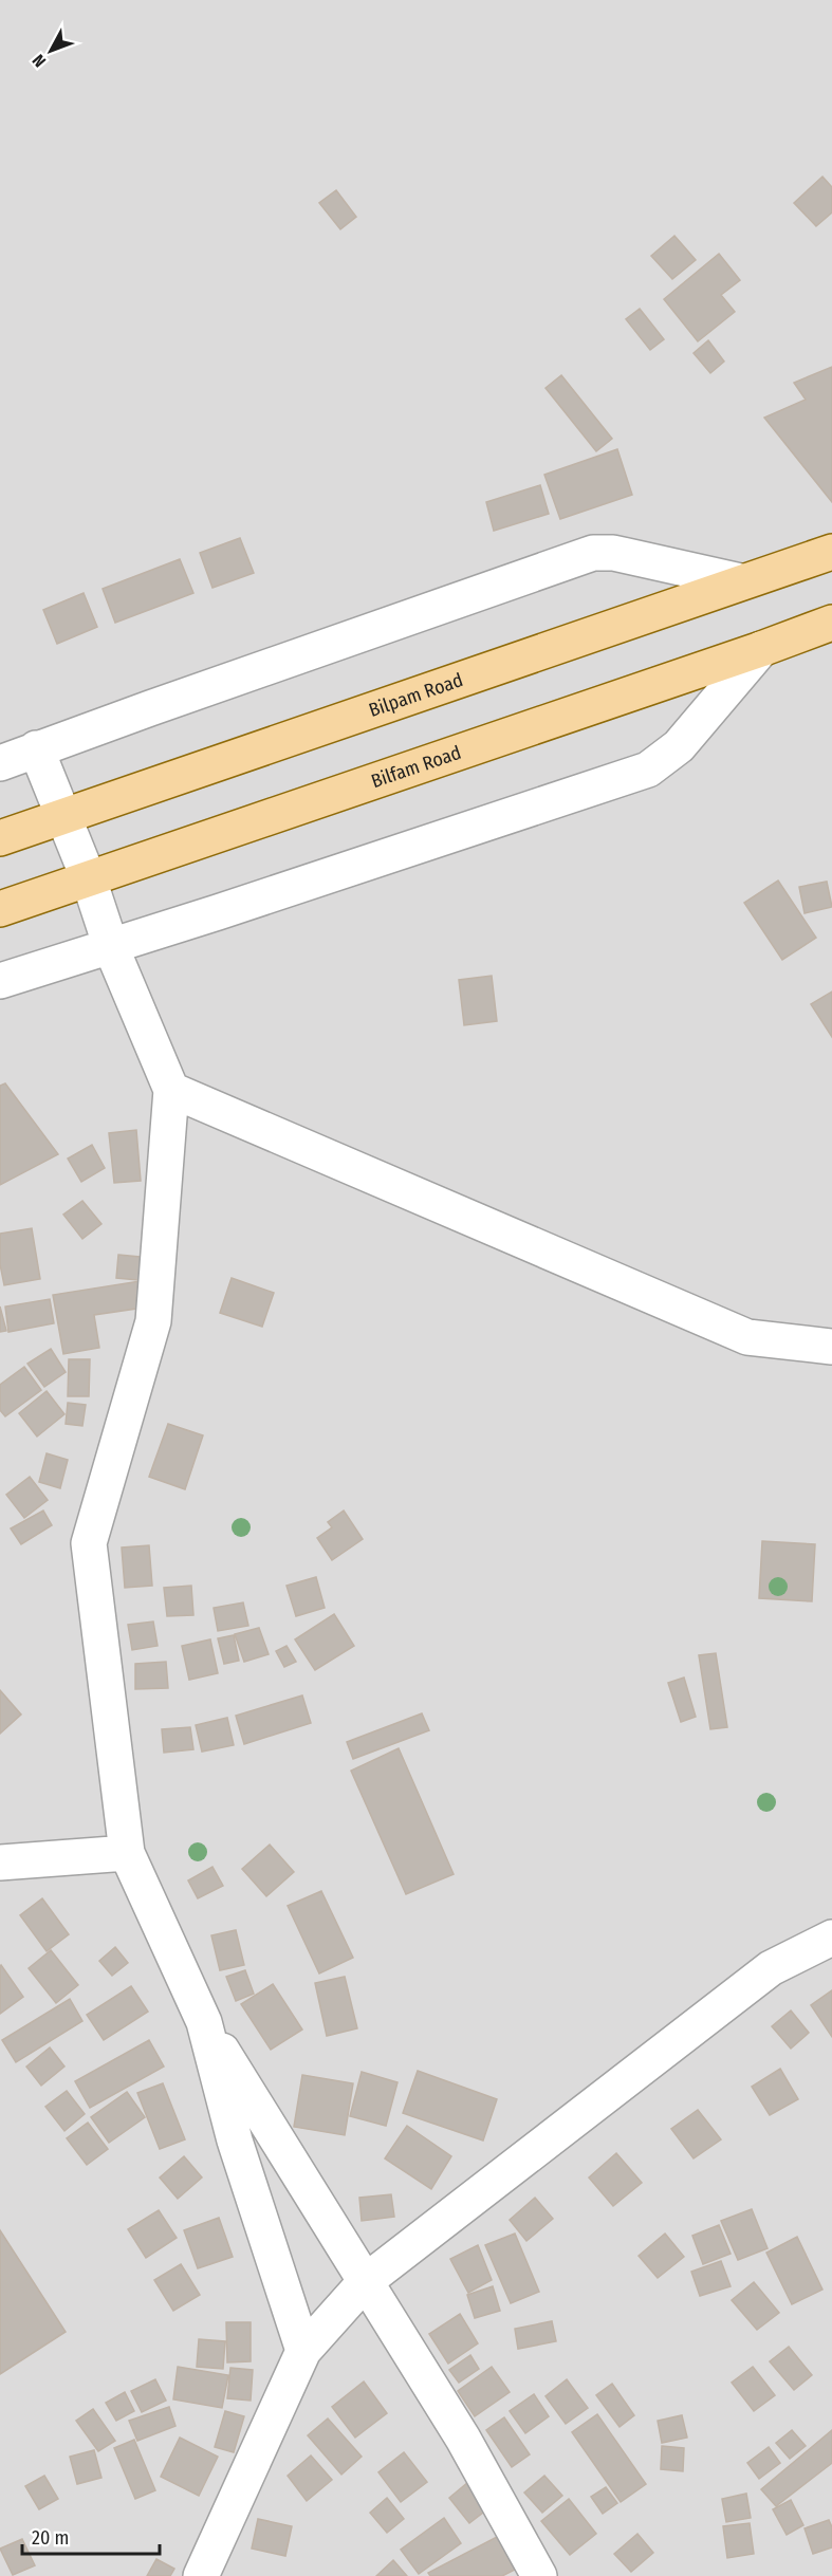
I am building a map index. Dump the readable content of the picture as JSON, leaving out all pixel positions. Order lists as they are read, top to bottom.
{
  "streets": {
    "main road": ["Bilpam Road", "Bilfam Road"]
  },
  "scale_bar": "20 m",
  "north": "bottom left"
}
